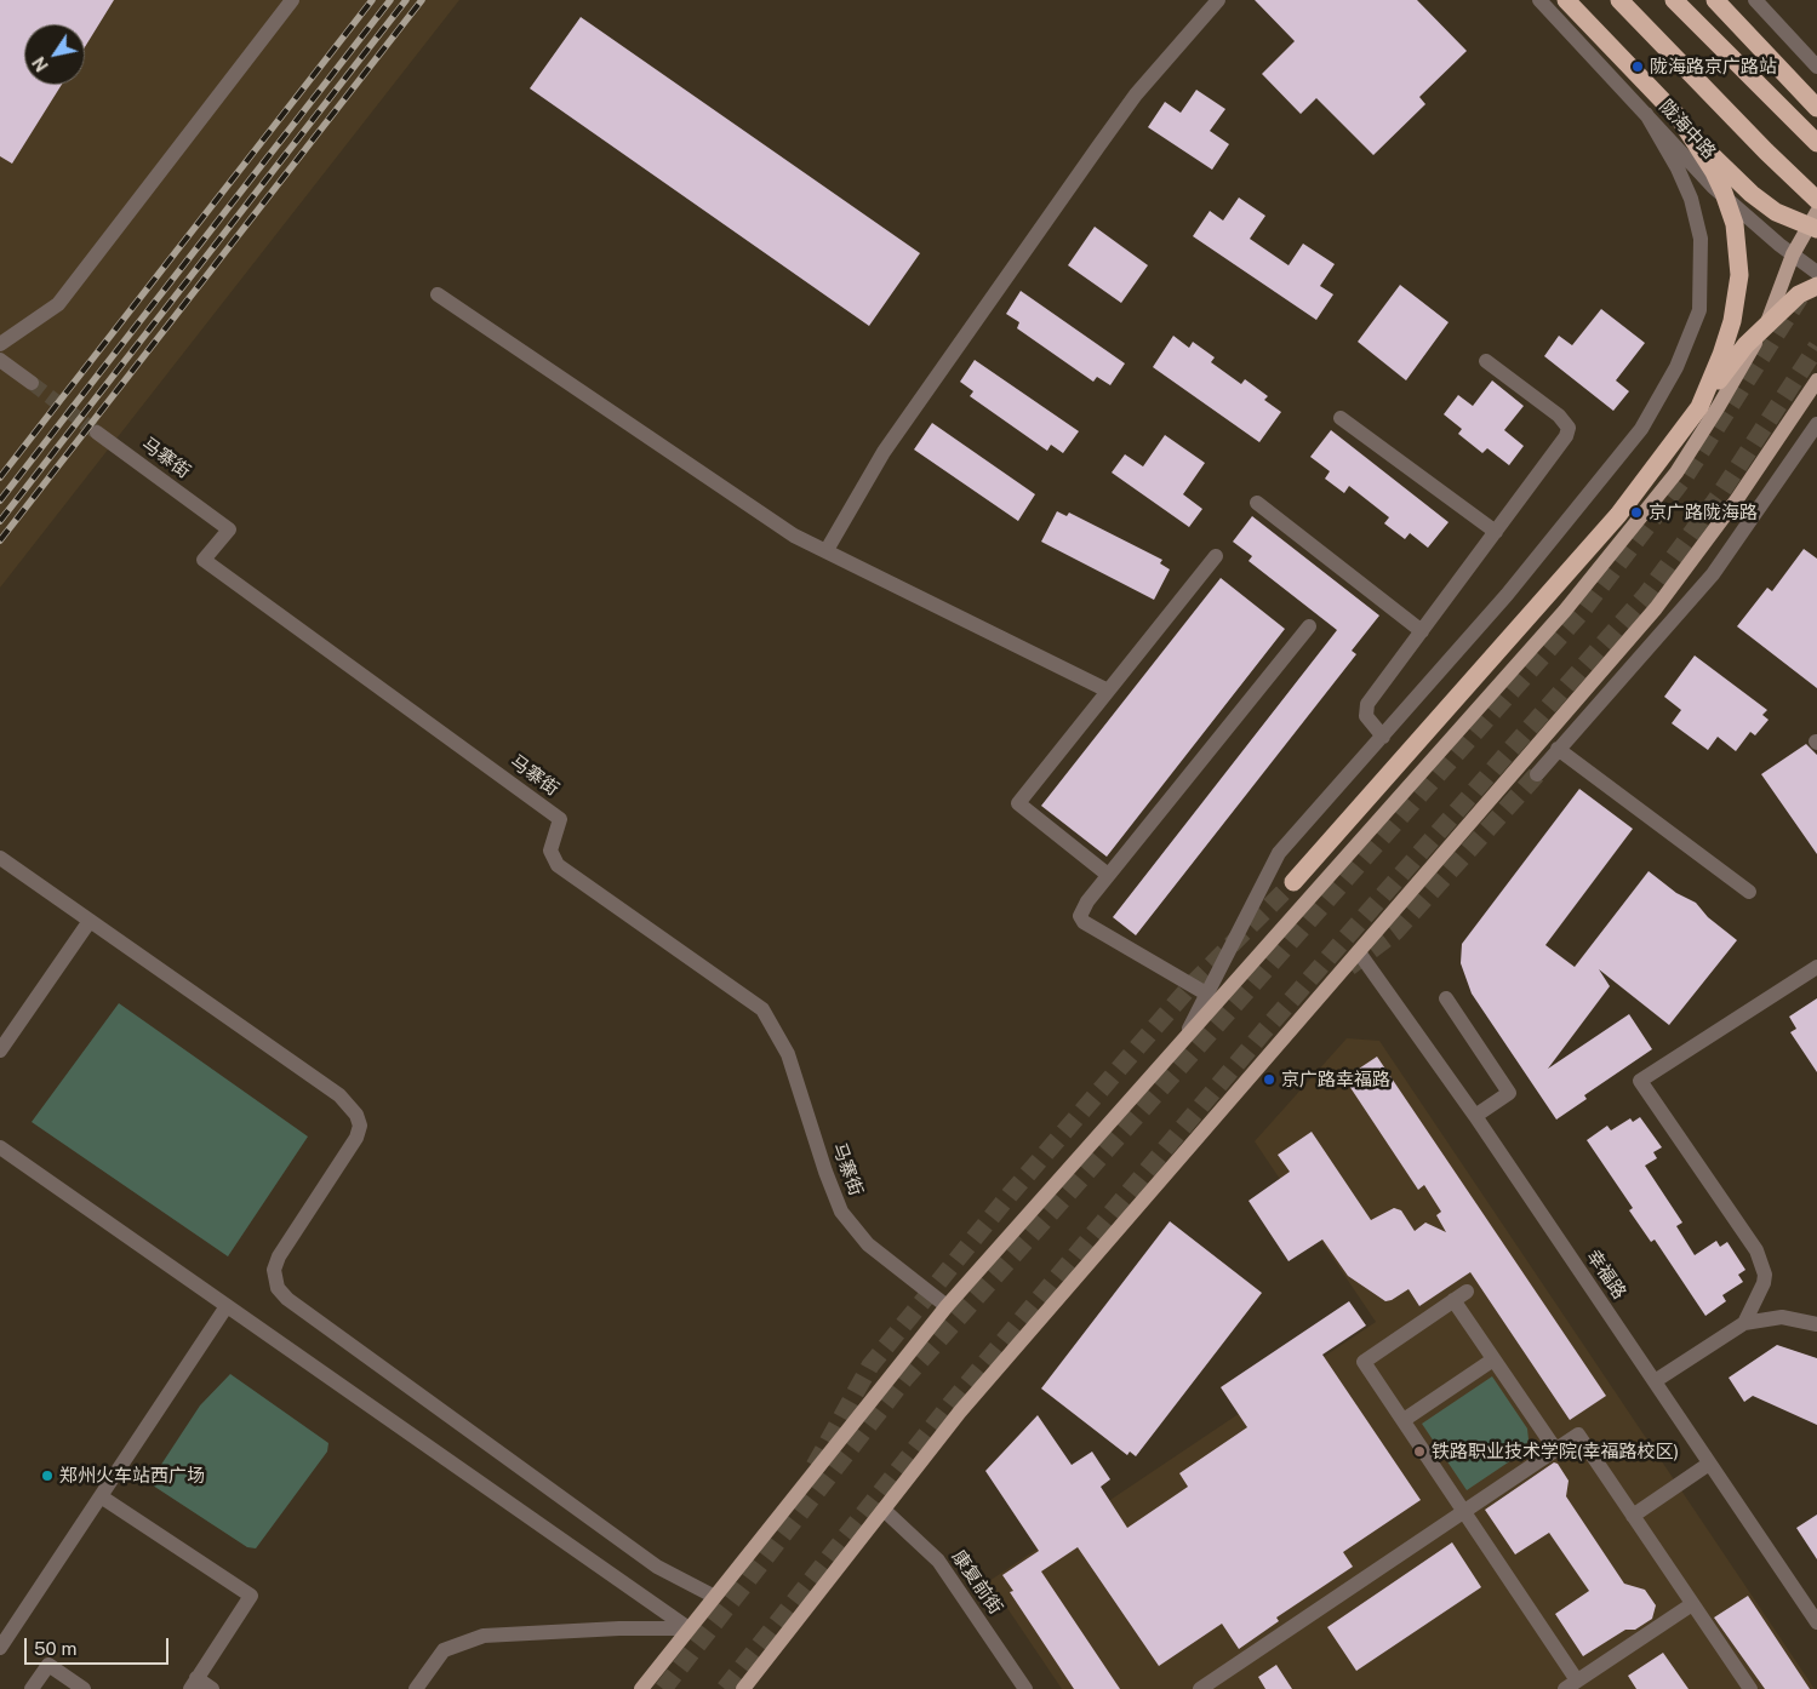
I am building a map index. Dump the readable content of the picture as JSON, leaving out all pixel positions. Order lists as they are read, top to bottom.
{
  "streets": {
    "street": [
      "陇海中路",
      "马寨街",
      "幸福路",
      "康复前街"
    ]
  },
  "places": [
    "陇海路京广路站",
    "京广路陇海路",
    "京广路幸福路",
    "铁路职业技术学院(幸福路校区)",
    "郑州火车站西广场"
  ],
  "scale_bar": "50 m",
  "north": "bottom left"
}
